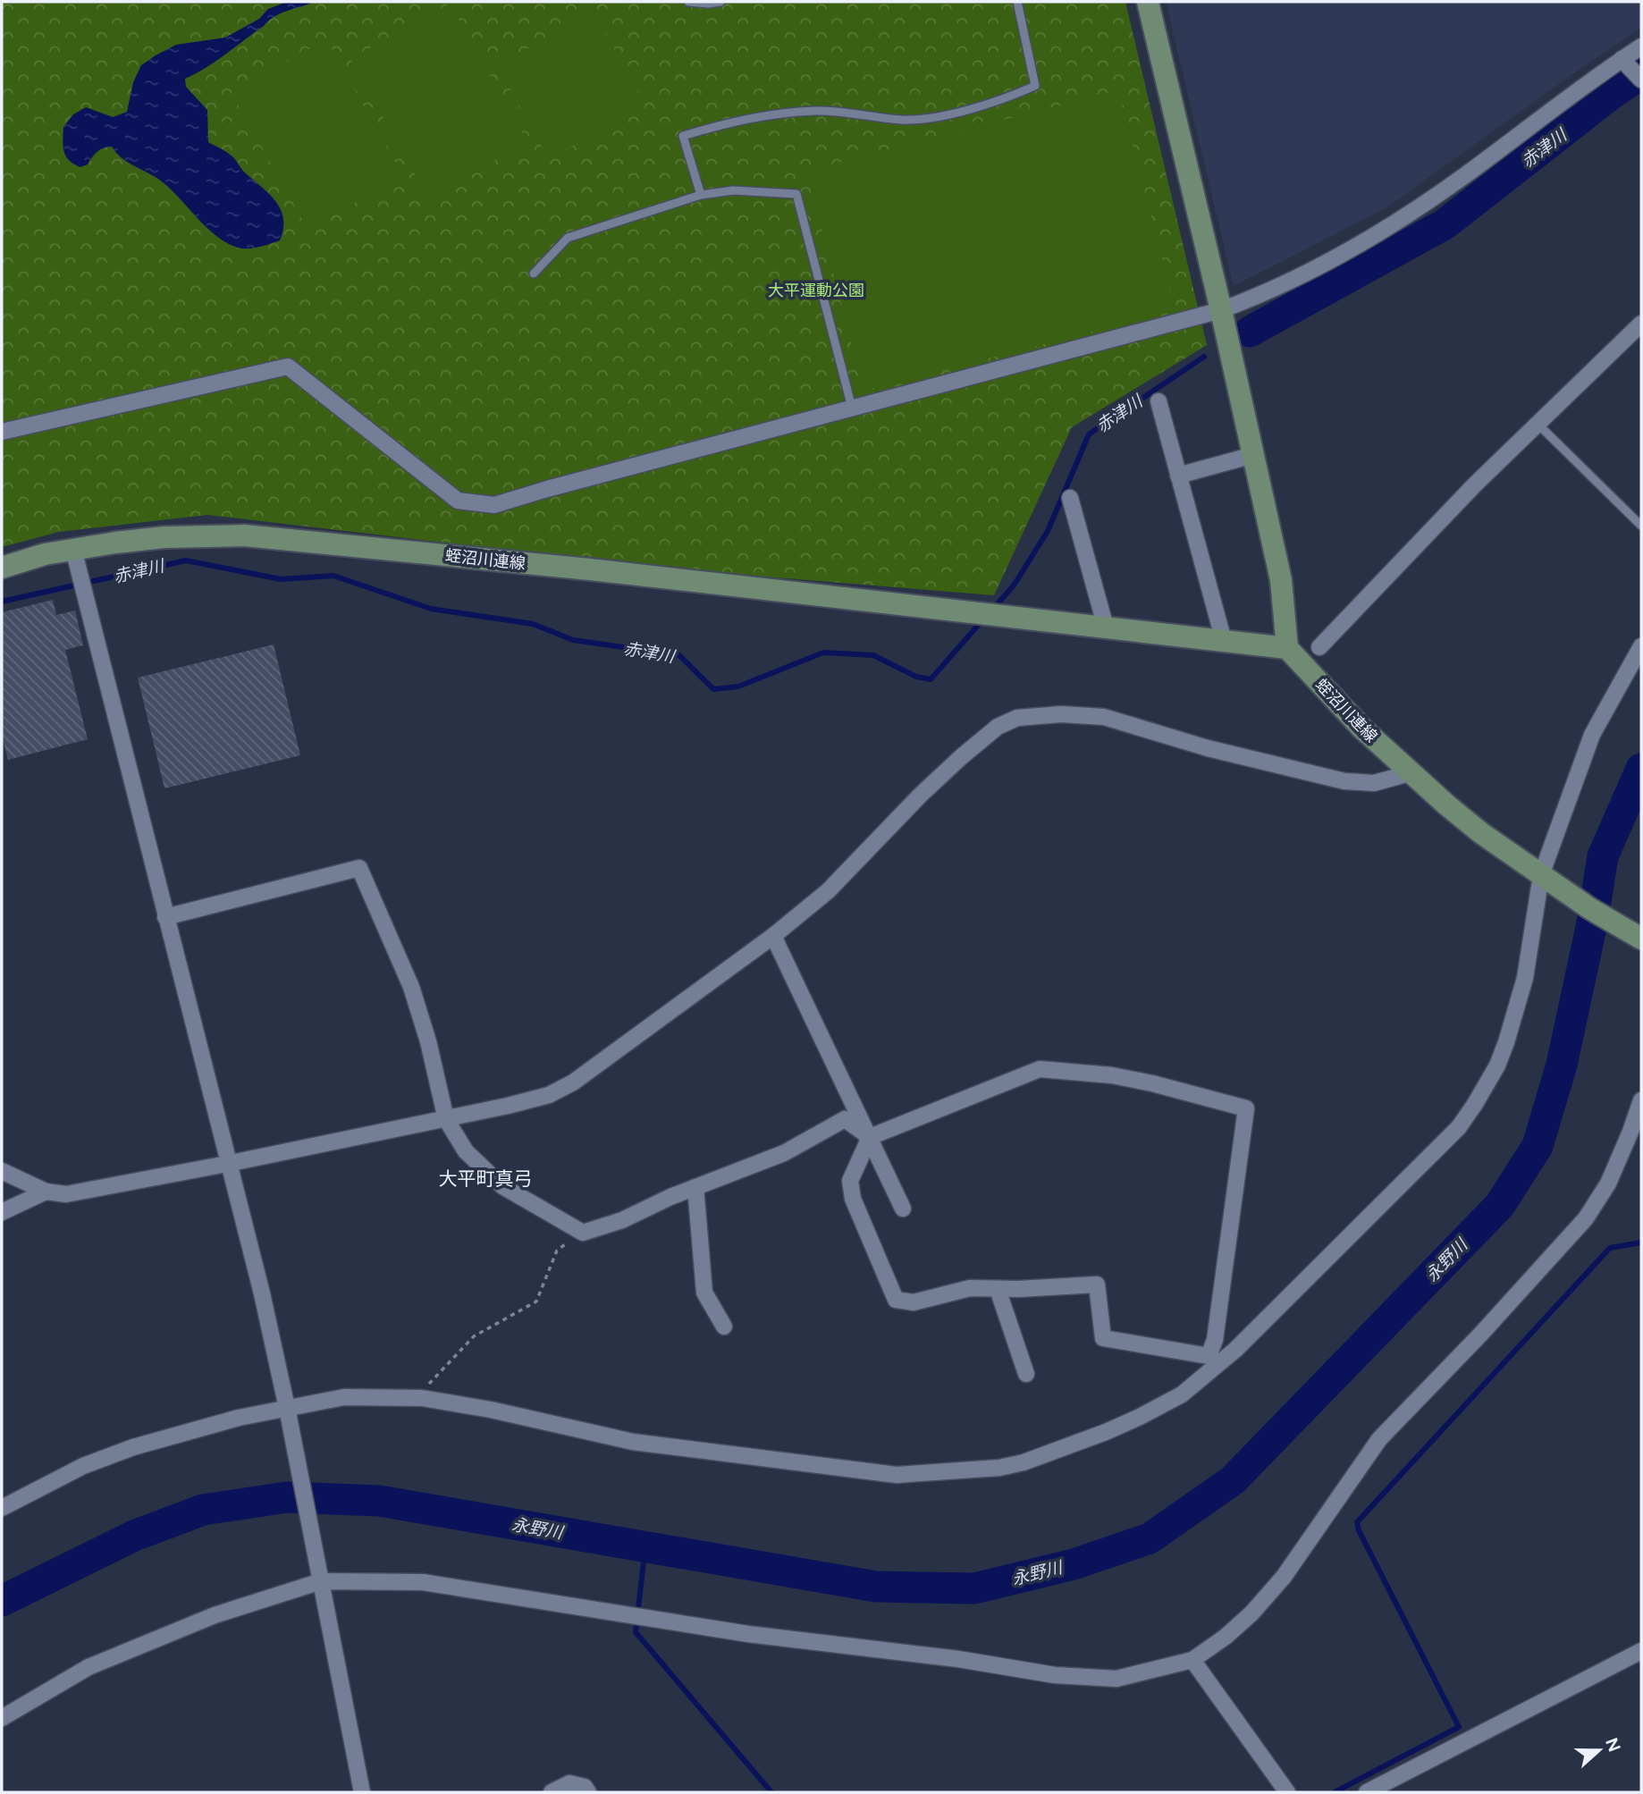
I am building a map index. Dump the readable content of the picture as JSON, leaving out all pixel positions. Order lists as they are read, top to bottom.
{
  "streets": {
    "main road": ["蛭沼川連線"]
  },
  "districts": ["大平町真弓"],
  "water": ["赤津川", "永野川"],
  "parks": ["大平運動公園"],
  "north": "right"
}
